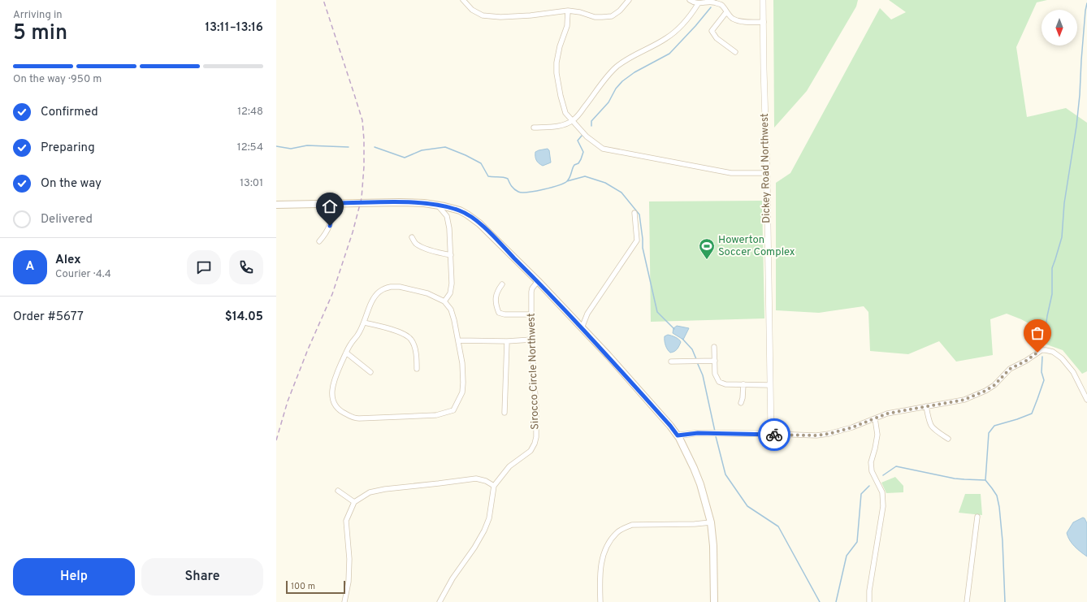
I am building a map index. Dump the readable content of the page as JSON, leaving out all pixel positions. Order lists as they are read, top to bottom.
{
  "streets": {
    "street": ["Dickey Road Northwest", "Sirocco Circle Northwest"]
  },
  "places": {
    "sports": ["Howerton Soccer Complex"]
  },
  "scale_bar": "100 m",
  "north": "bottom",
  "page": {
    "heading": ["5 min", "Arriving in", "13:11–13:16"],
    "panel": [
      "Alex",
      "Courier · 4.4",
      "Order #5677",
      "$14.05"
    ],
    "bar": "On the way · 950 m",
    "list": [
      ["Confirmed", "12:48"],
      ["Preparing", "12:54"],
      ["On the way", "13:01"],
      "Delivered"
    ],
    "round": "A",
    "buttons": ["Help", "Share"],
    "scale": "100 m"
  }
}
